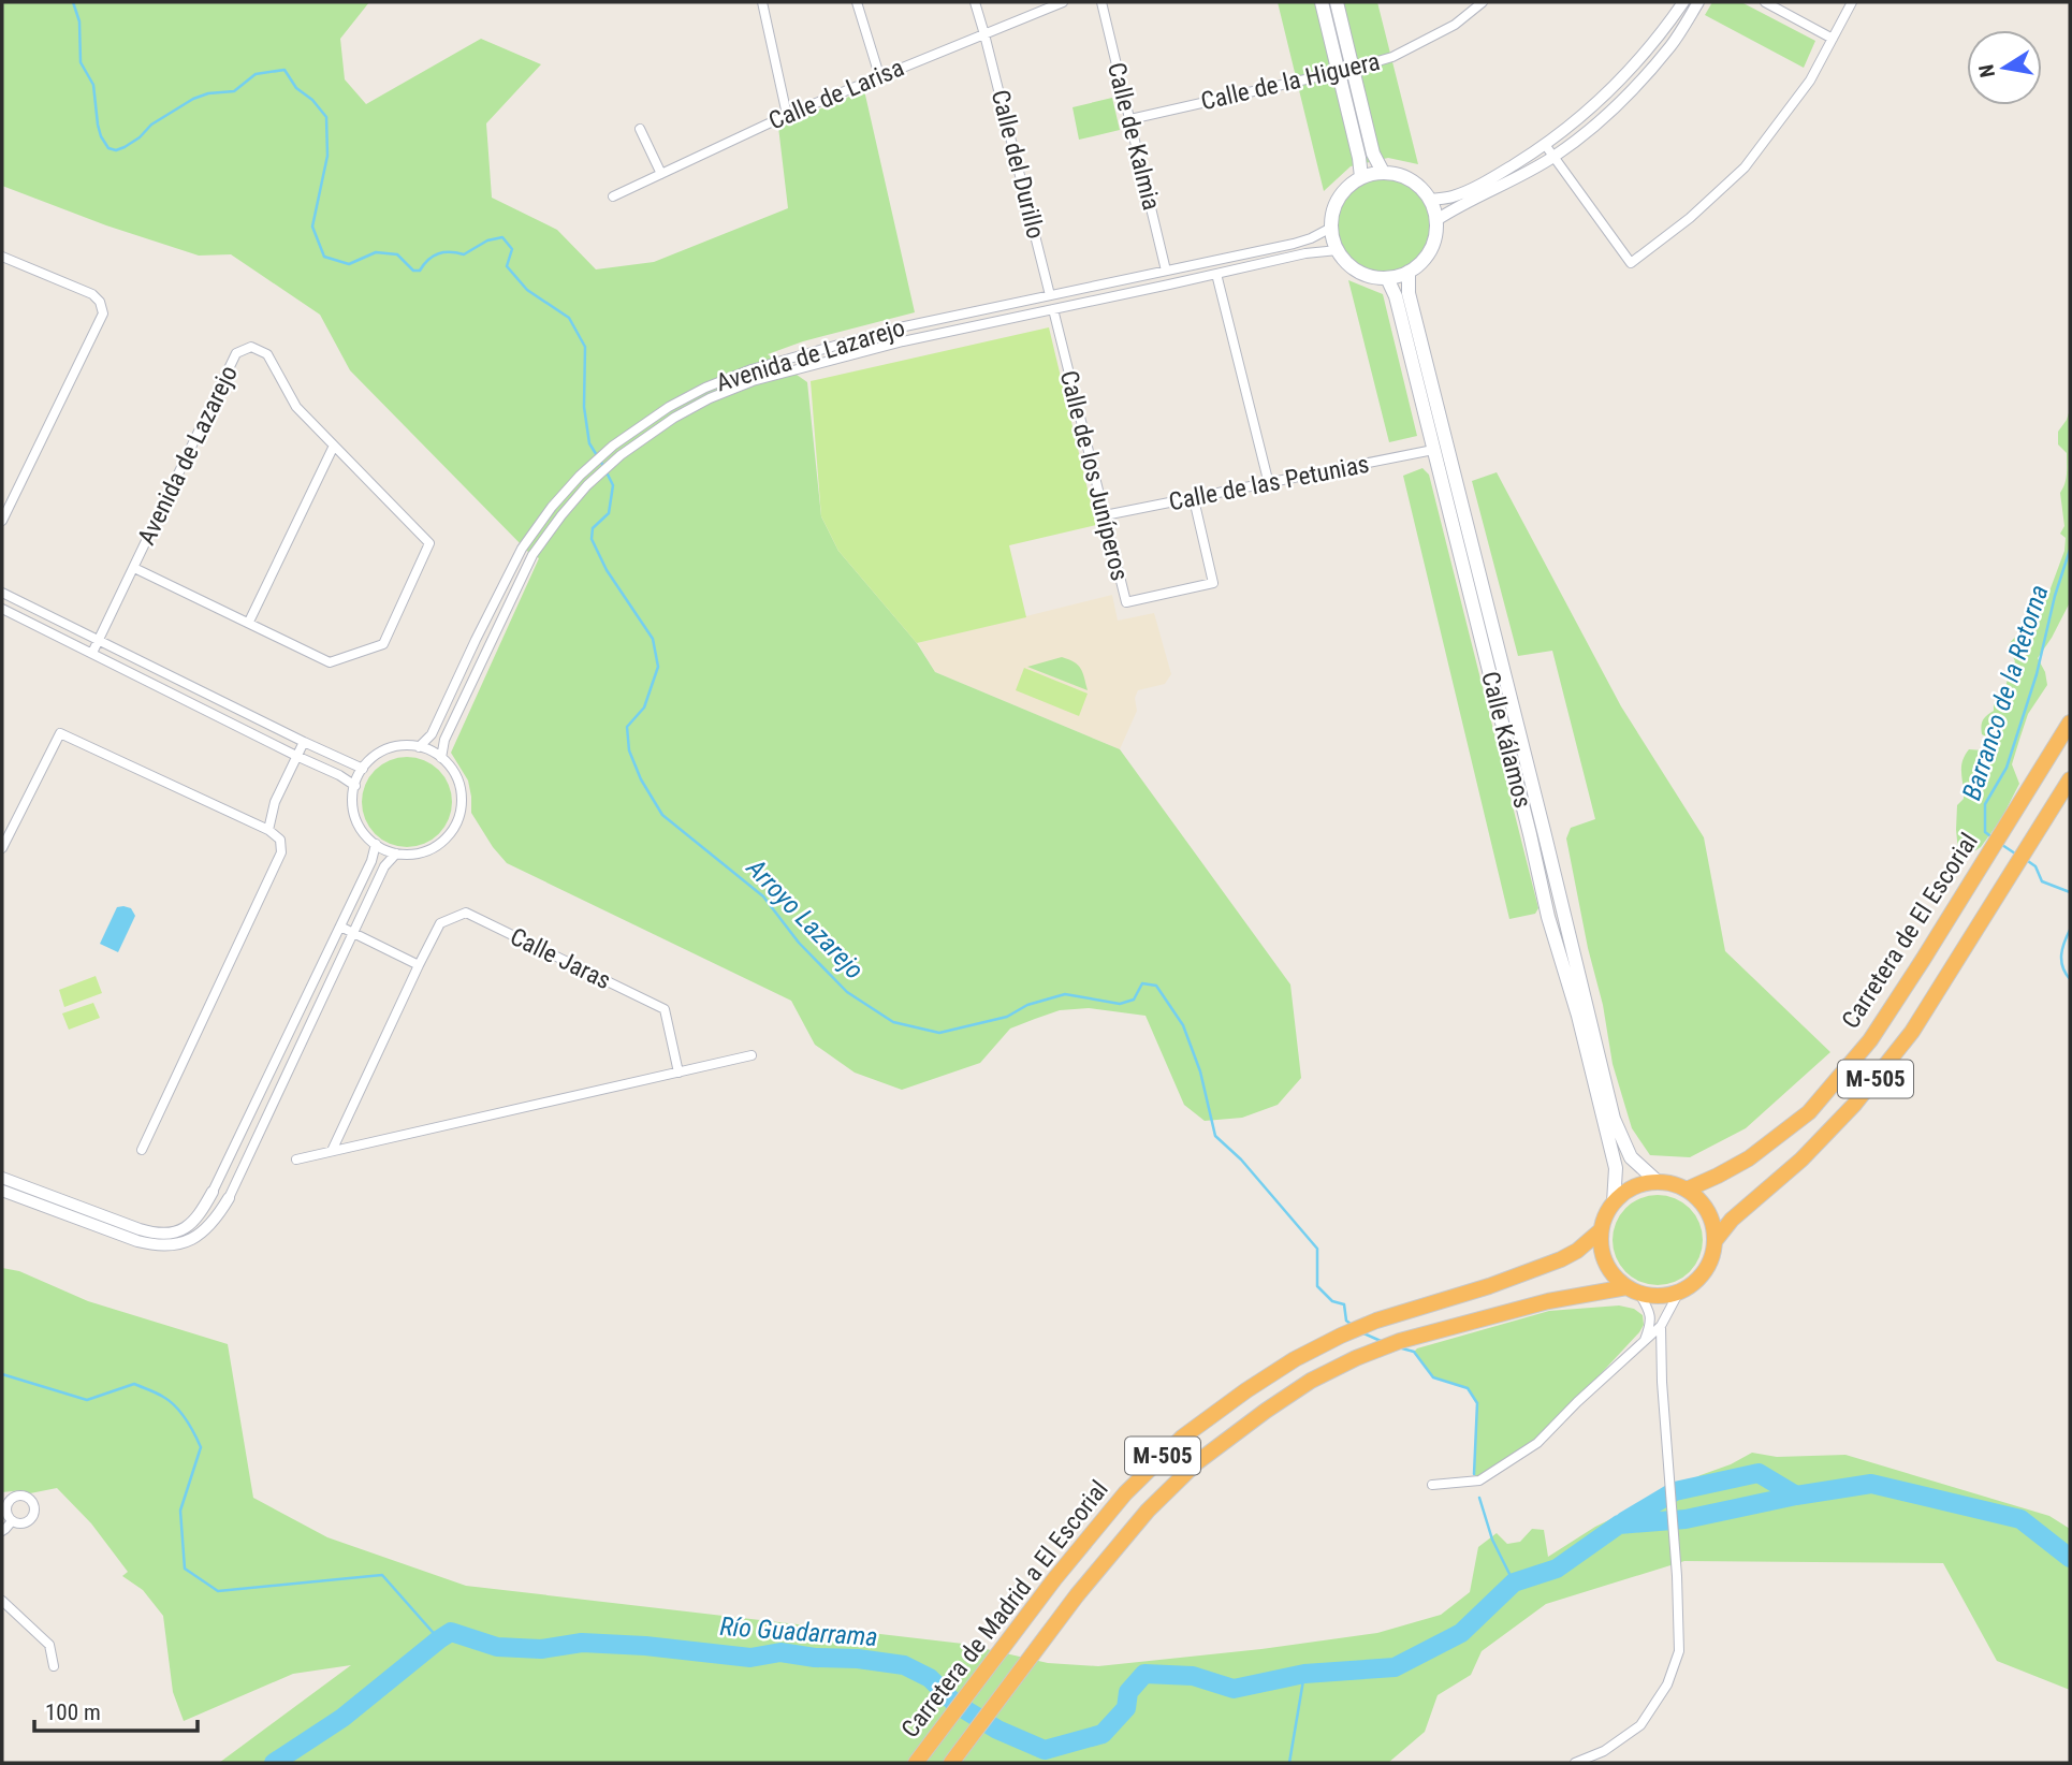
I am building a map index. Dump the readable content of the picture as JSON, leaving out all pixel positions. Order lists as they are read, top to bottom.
{
  "streets": {
    "highway": ["Carretera de El Escorial", "M-505", "Carretera de Madrid a El Escorial"],
    "main road": ["Calle Kálamos"],
    "street": [
      "Calle de la Higuera",
      "Calle de Larisa",
      "Calle de Kalmia",
      "Calle del Durillo",
      "Avenida de Lazarejo",
      "Calle de los Juníperos",
      "Calle de las Petunias",
      "Calle Jaras"
    ]
  },
  "crossings": [
    ["Calle de la Higuera", "Calle de Kalmia"],
    ["Calle de Larisa", "Calle del Durillo"],
    ["Calle de Kalmia", "Avenida de Lazarejo"],
    ["Calle del Durillo", "Avenida de Lazarejo"],
    ["Avenida de Lazarejo", "Calle de los Juníperos"],
    ["Avenida de Lazarejo", "Calle Kálamos"],
    ["Calle de los Juníperos", "Calle de las Petunias"],
    ["Calle de las Petunias", "Calle Kálamos"],
    ["Calle Kálamos", "Carretera de El Escorial"],
    ["Calle Kálamos", "M-505"],
    ["Calle Kálamos", "Carretera de Madrid a El Escorial"],
    ["Carretera de El Escorial", "M-505"],
    ["Carretera de El Escorial", "Carretera de Madrid a El Escorial"],
    ["M-505", "Carretera de Madrid a El Escorial"]
  ],
  "water": ["Barranco de la Retorna", "Arroyo Lazarejo", "Río Guadarrama"],
  "scale_bar": "100 m",
  "north": "left"
}
